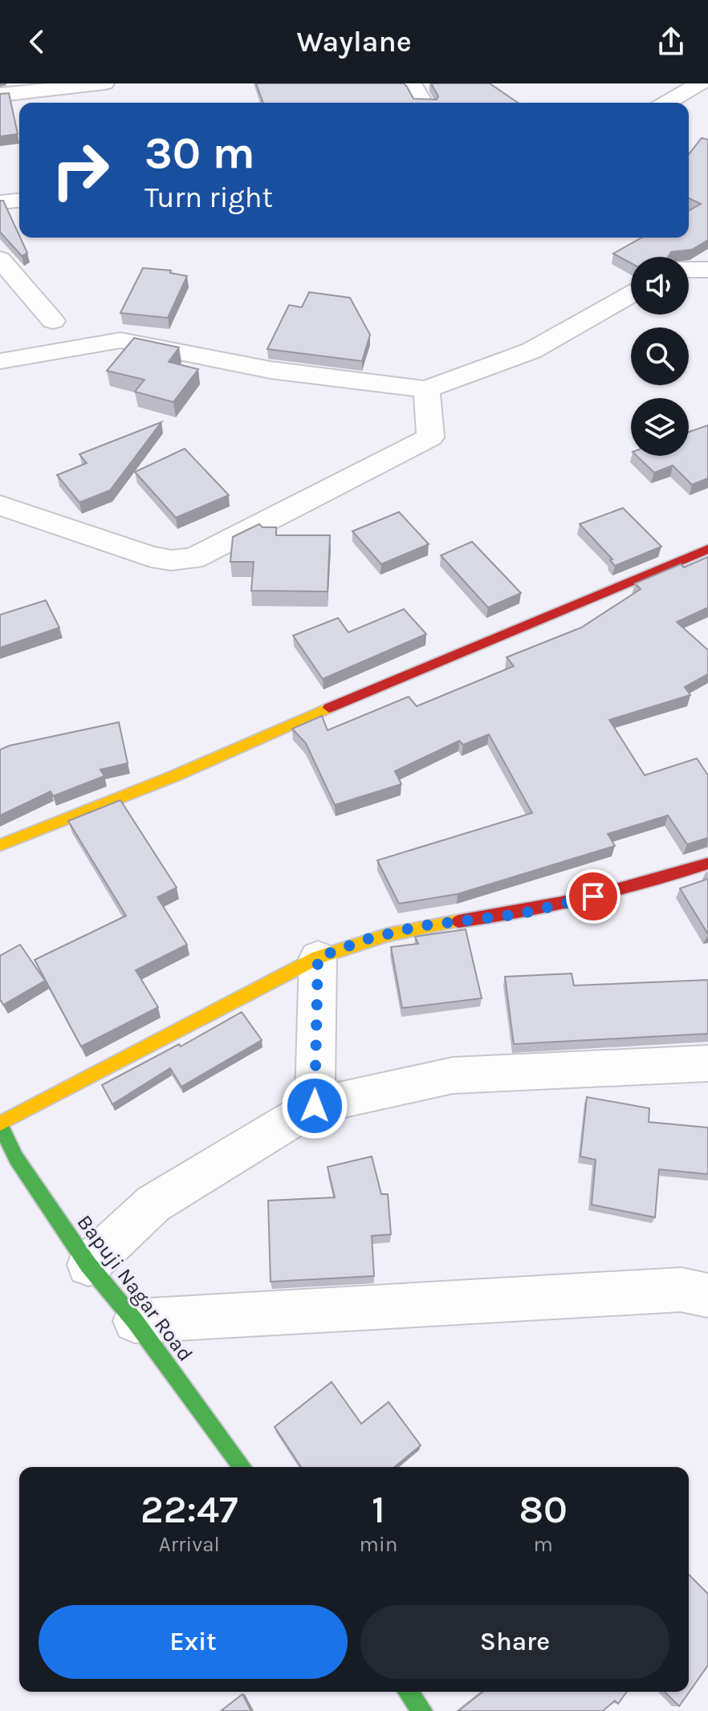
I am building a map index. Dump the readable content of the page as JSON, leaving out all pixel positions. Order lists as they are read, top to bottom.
{
  "streets": {
    "street": ["Bapuji Nagar Road"]
  },
  "page": {
    "header": "Waylane",
    "turn": ["30 m", "Turn right"],
    "eta": [
      "22:47",
      "Arrival",
      "1",
      "min",
      "80",
      "m"
    ],
    "buttons": ["Exit", "Share"]
  }
}
